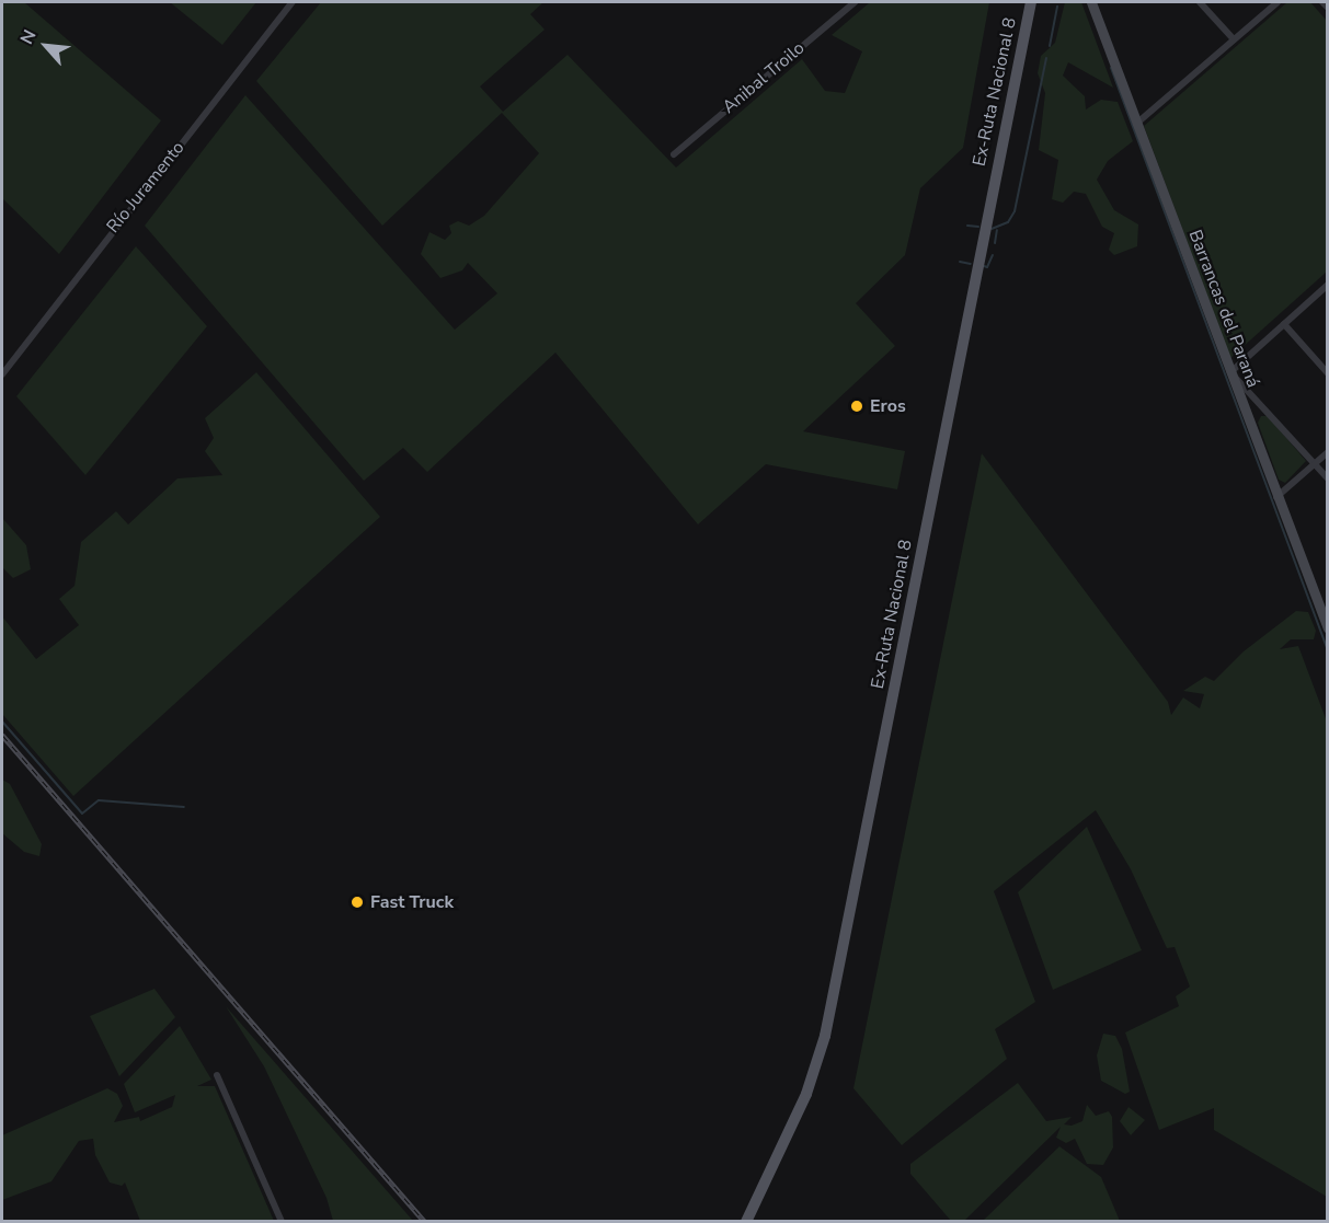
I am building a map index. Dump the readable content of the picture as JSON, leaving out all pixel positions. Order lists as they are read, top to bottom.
{
  "streets": {
    "main road": ["Ex-Ruta Nacional 8"],
    "street": ["Anibal Troilo", "Río Juramento", "Barrancas del Paraná"]
  },
  "places": ["Eros", "Fast Truck"],
  "north": "top left"
}
